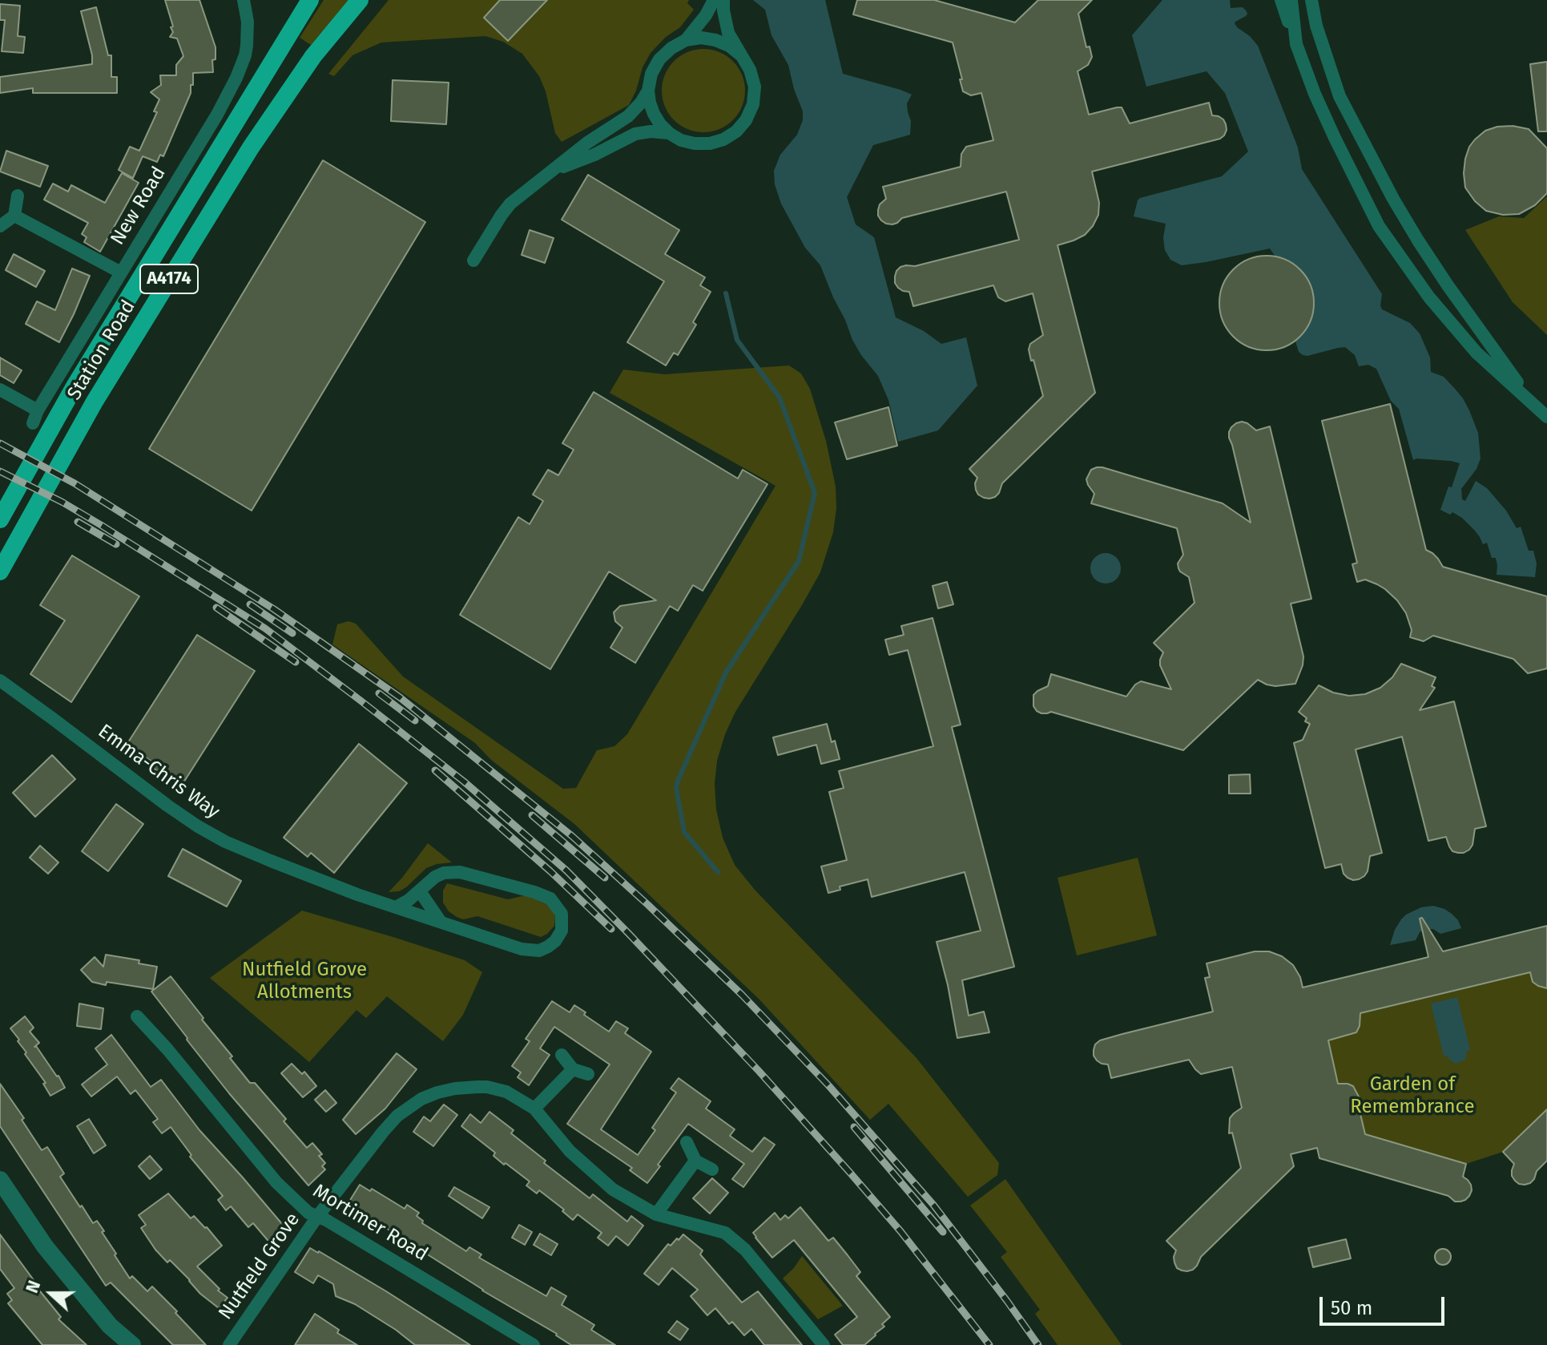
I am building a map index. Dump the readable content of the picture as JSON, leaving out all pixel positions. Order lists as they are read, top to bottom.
{
  "streets": {
    "main road": ["A4174", "Station Road"],
    "street": [
      "New Road",
      "Emma-Chris Way",
      "Mortimer Road",
      "Nutfield Grove"
    ]
  },
  "crossings": [
    ["Mortimer Road", "Nutfield Grove"]
  ],
  "parks": ["Nutfield Grove Allotments", "Garden of Remembrance"],
  "scale_bar": "50 m",
  "north": "left"
}
